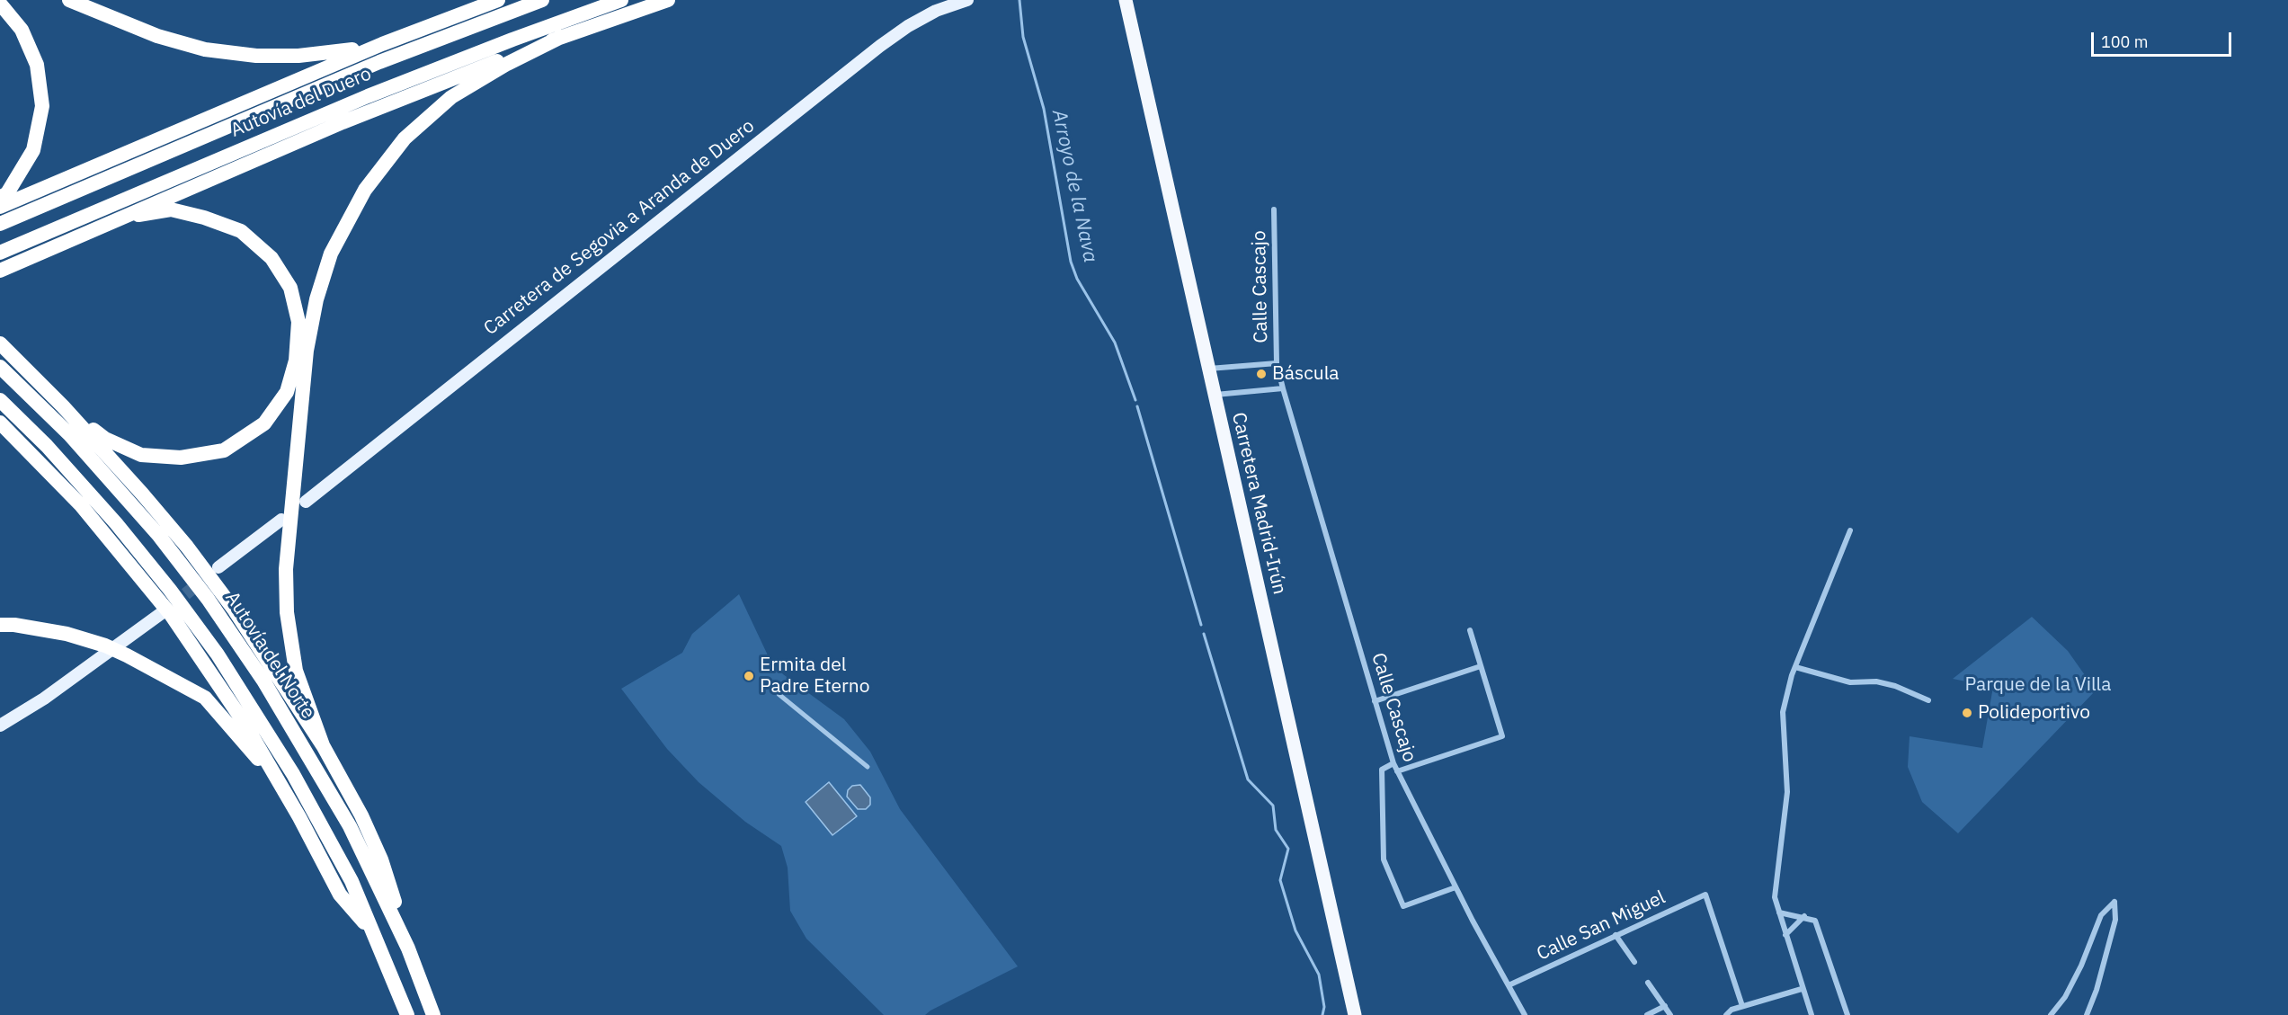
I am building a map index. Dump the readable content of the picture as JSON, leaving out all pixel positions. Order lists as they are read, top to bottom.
{
  "streets": {
    "highway": ["Autovía del Duero", "Carretera Madrid-Irún", "Autovía del Norte"],
    "main road": ["Carretera de Segovia a Aranda de Duero"],
    "street": ["Calle Cascajo", "Calle San Miguel"]
  },
  "crossings": [
    ["Calle Cascajo", "Carretera Madrid-Irún"],
    ["Calle Cascajo", "Calle San Miguel"]
  ],
  "water": ["Arroyo de la Nava"],
  "parks": ["Parque de la Villa"],
  "places": ["Báscula", "Ermita del Padre Eterno", "Polideportivo"],
  "scale_bar": "100 m"
}
